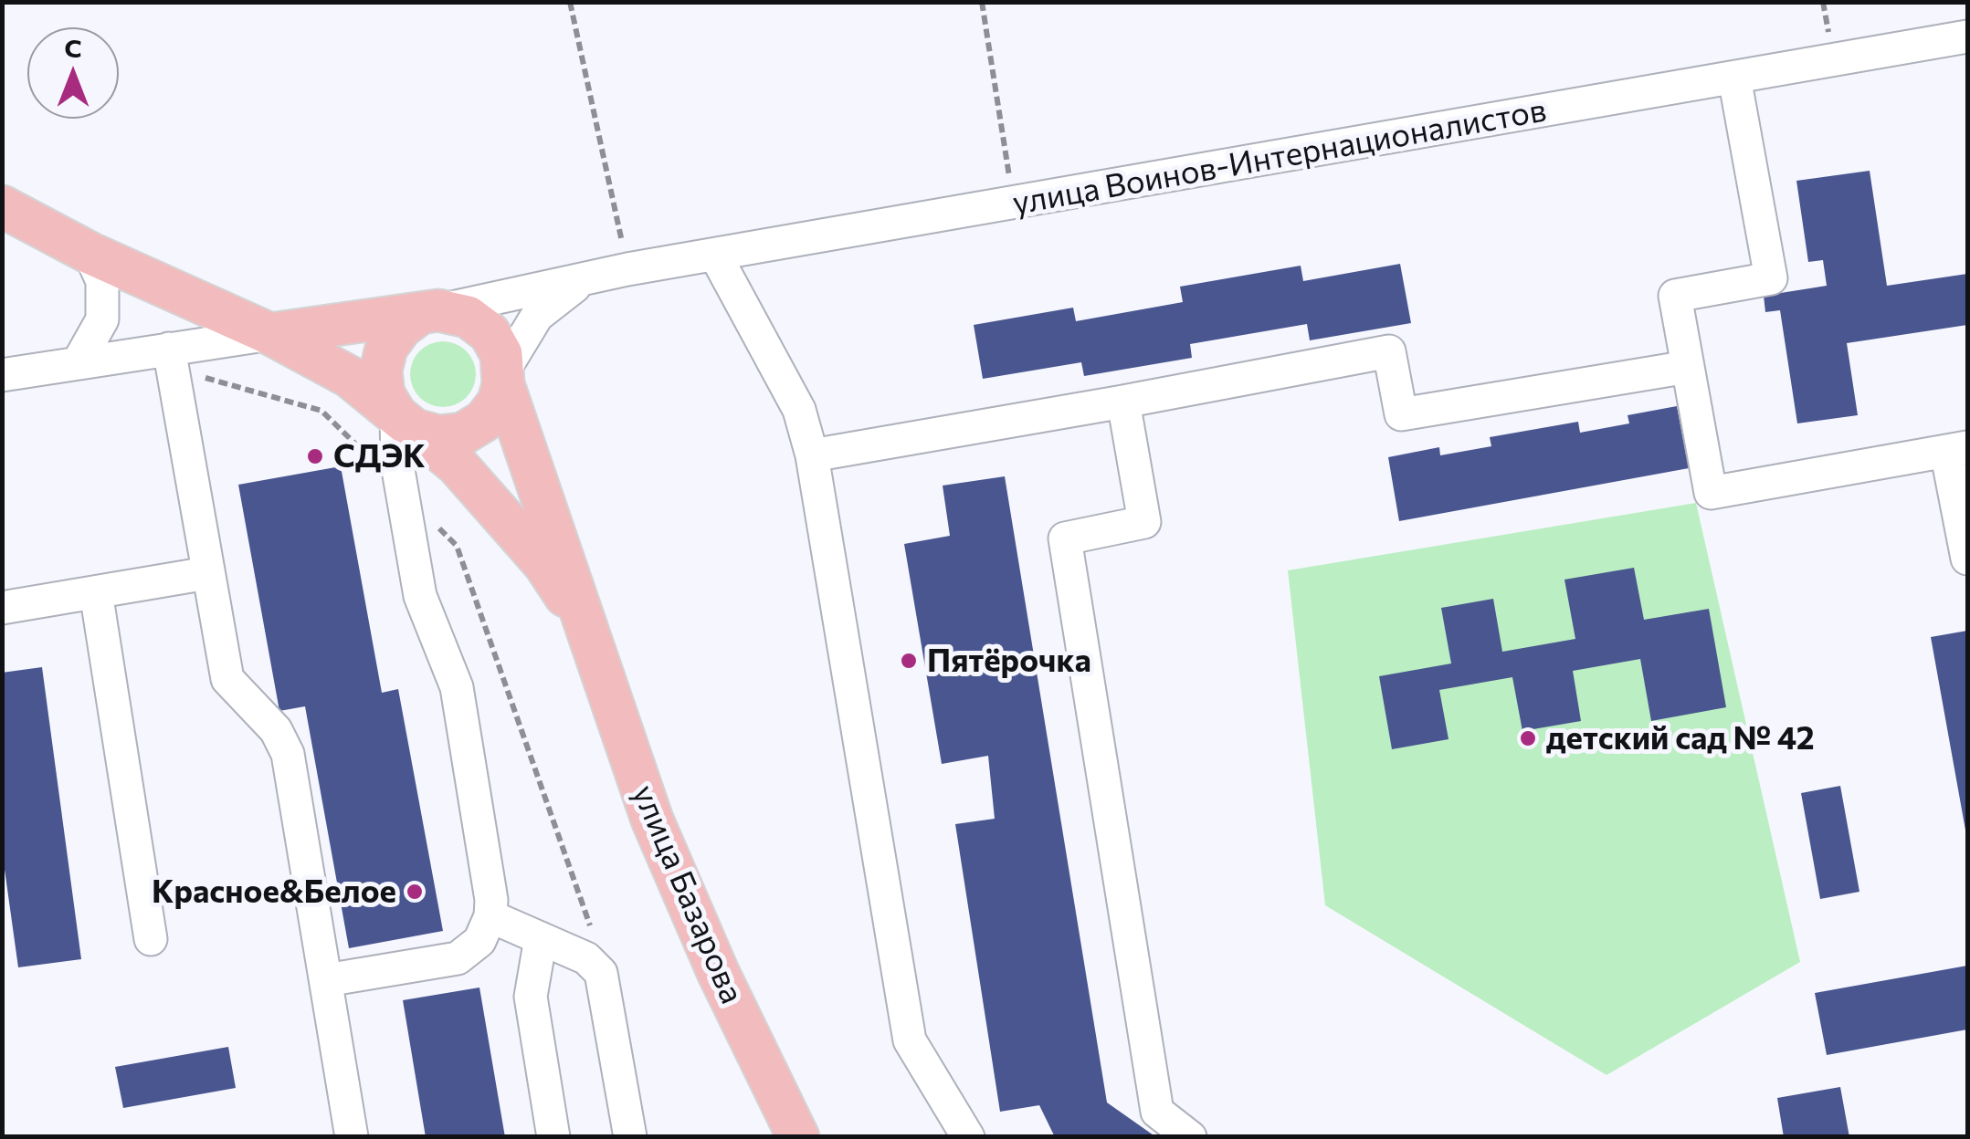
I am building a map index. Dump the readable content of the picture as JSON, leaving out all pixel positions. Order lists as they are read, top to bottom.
{
  "streets": {
    "main road": ["улица Базарова"],
    "street": ["улица Воинов-Интернационалистов"]
  },
  "crossings": [
    ["улица Воинов-Интернационалистов", "улица Базарова"]
  ],
  "places": [
    "СДЭК",
    "Пятёрочка",
    "детский сад № 42",
    "Красное&Белое"
  ],
  "north": "top"
}
